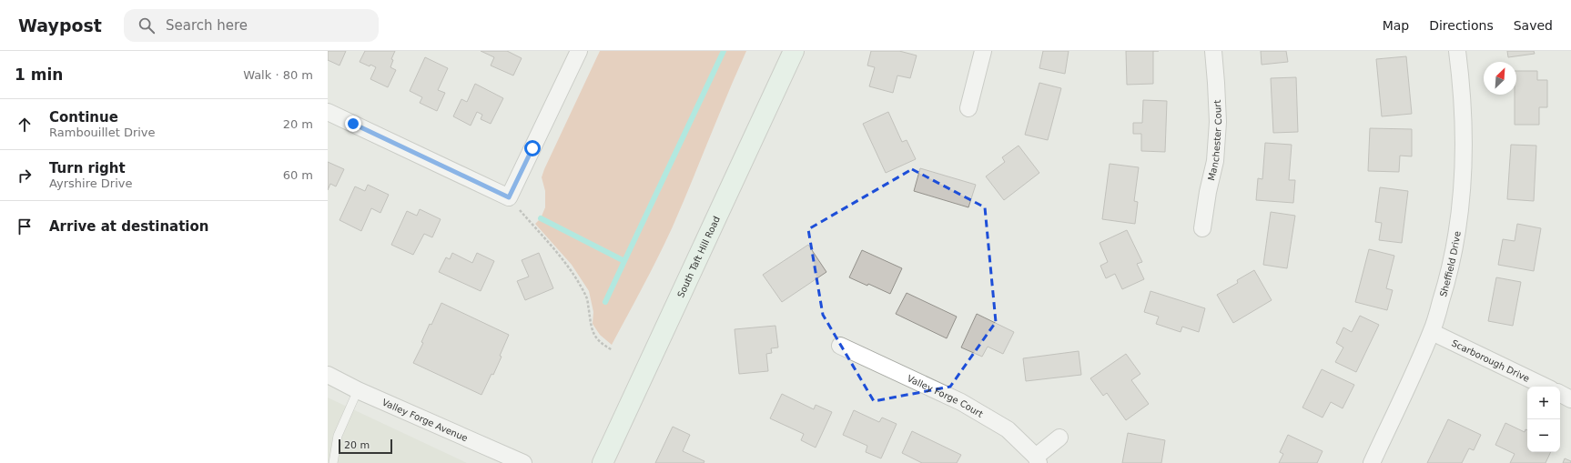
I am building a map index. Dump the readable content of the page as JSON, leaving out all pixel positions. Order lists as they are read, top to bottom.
{
  "streets": {
    "main road": ["South Taft Hill Road"],
    "street": [
      "Manchester Court",
      "Sheffield Drive",
      "Scarborough Drive",
      "Valley Forge Court",
      "Valley Forge Avenue"
    ]
  },
  "crossings": [
    ["Sheffield Drive", "Scarborough Drive"]
  ],
  "scale_bar": "20 m",
  "north": "top right",
  "page": {
    "header": "Waypost",
    "search": "Search here",
    "nav": ["Map", "Directions", "Saved"],
    "heading": ["1 min", "Walk · 80 m"],
    "list": [
      ["Continue", "Rambouillet Drive", "20 m"],
      ["Turn right", "Ayrshire Drive", "60 m"],
      "Arrive at destination"
    ],
    "map_buttons": ["+", "−"],
    "scale": "20 m"
  }
}
